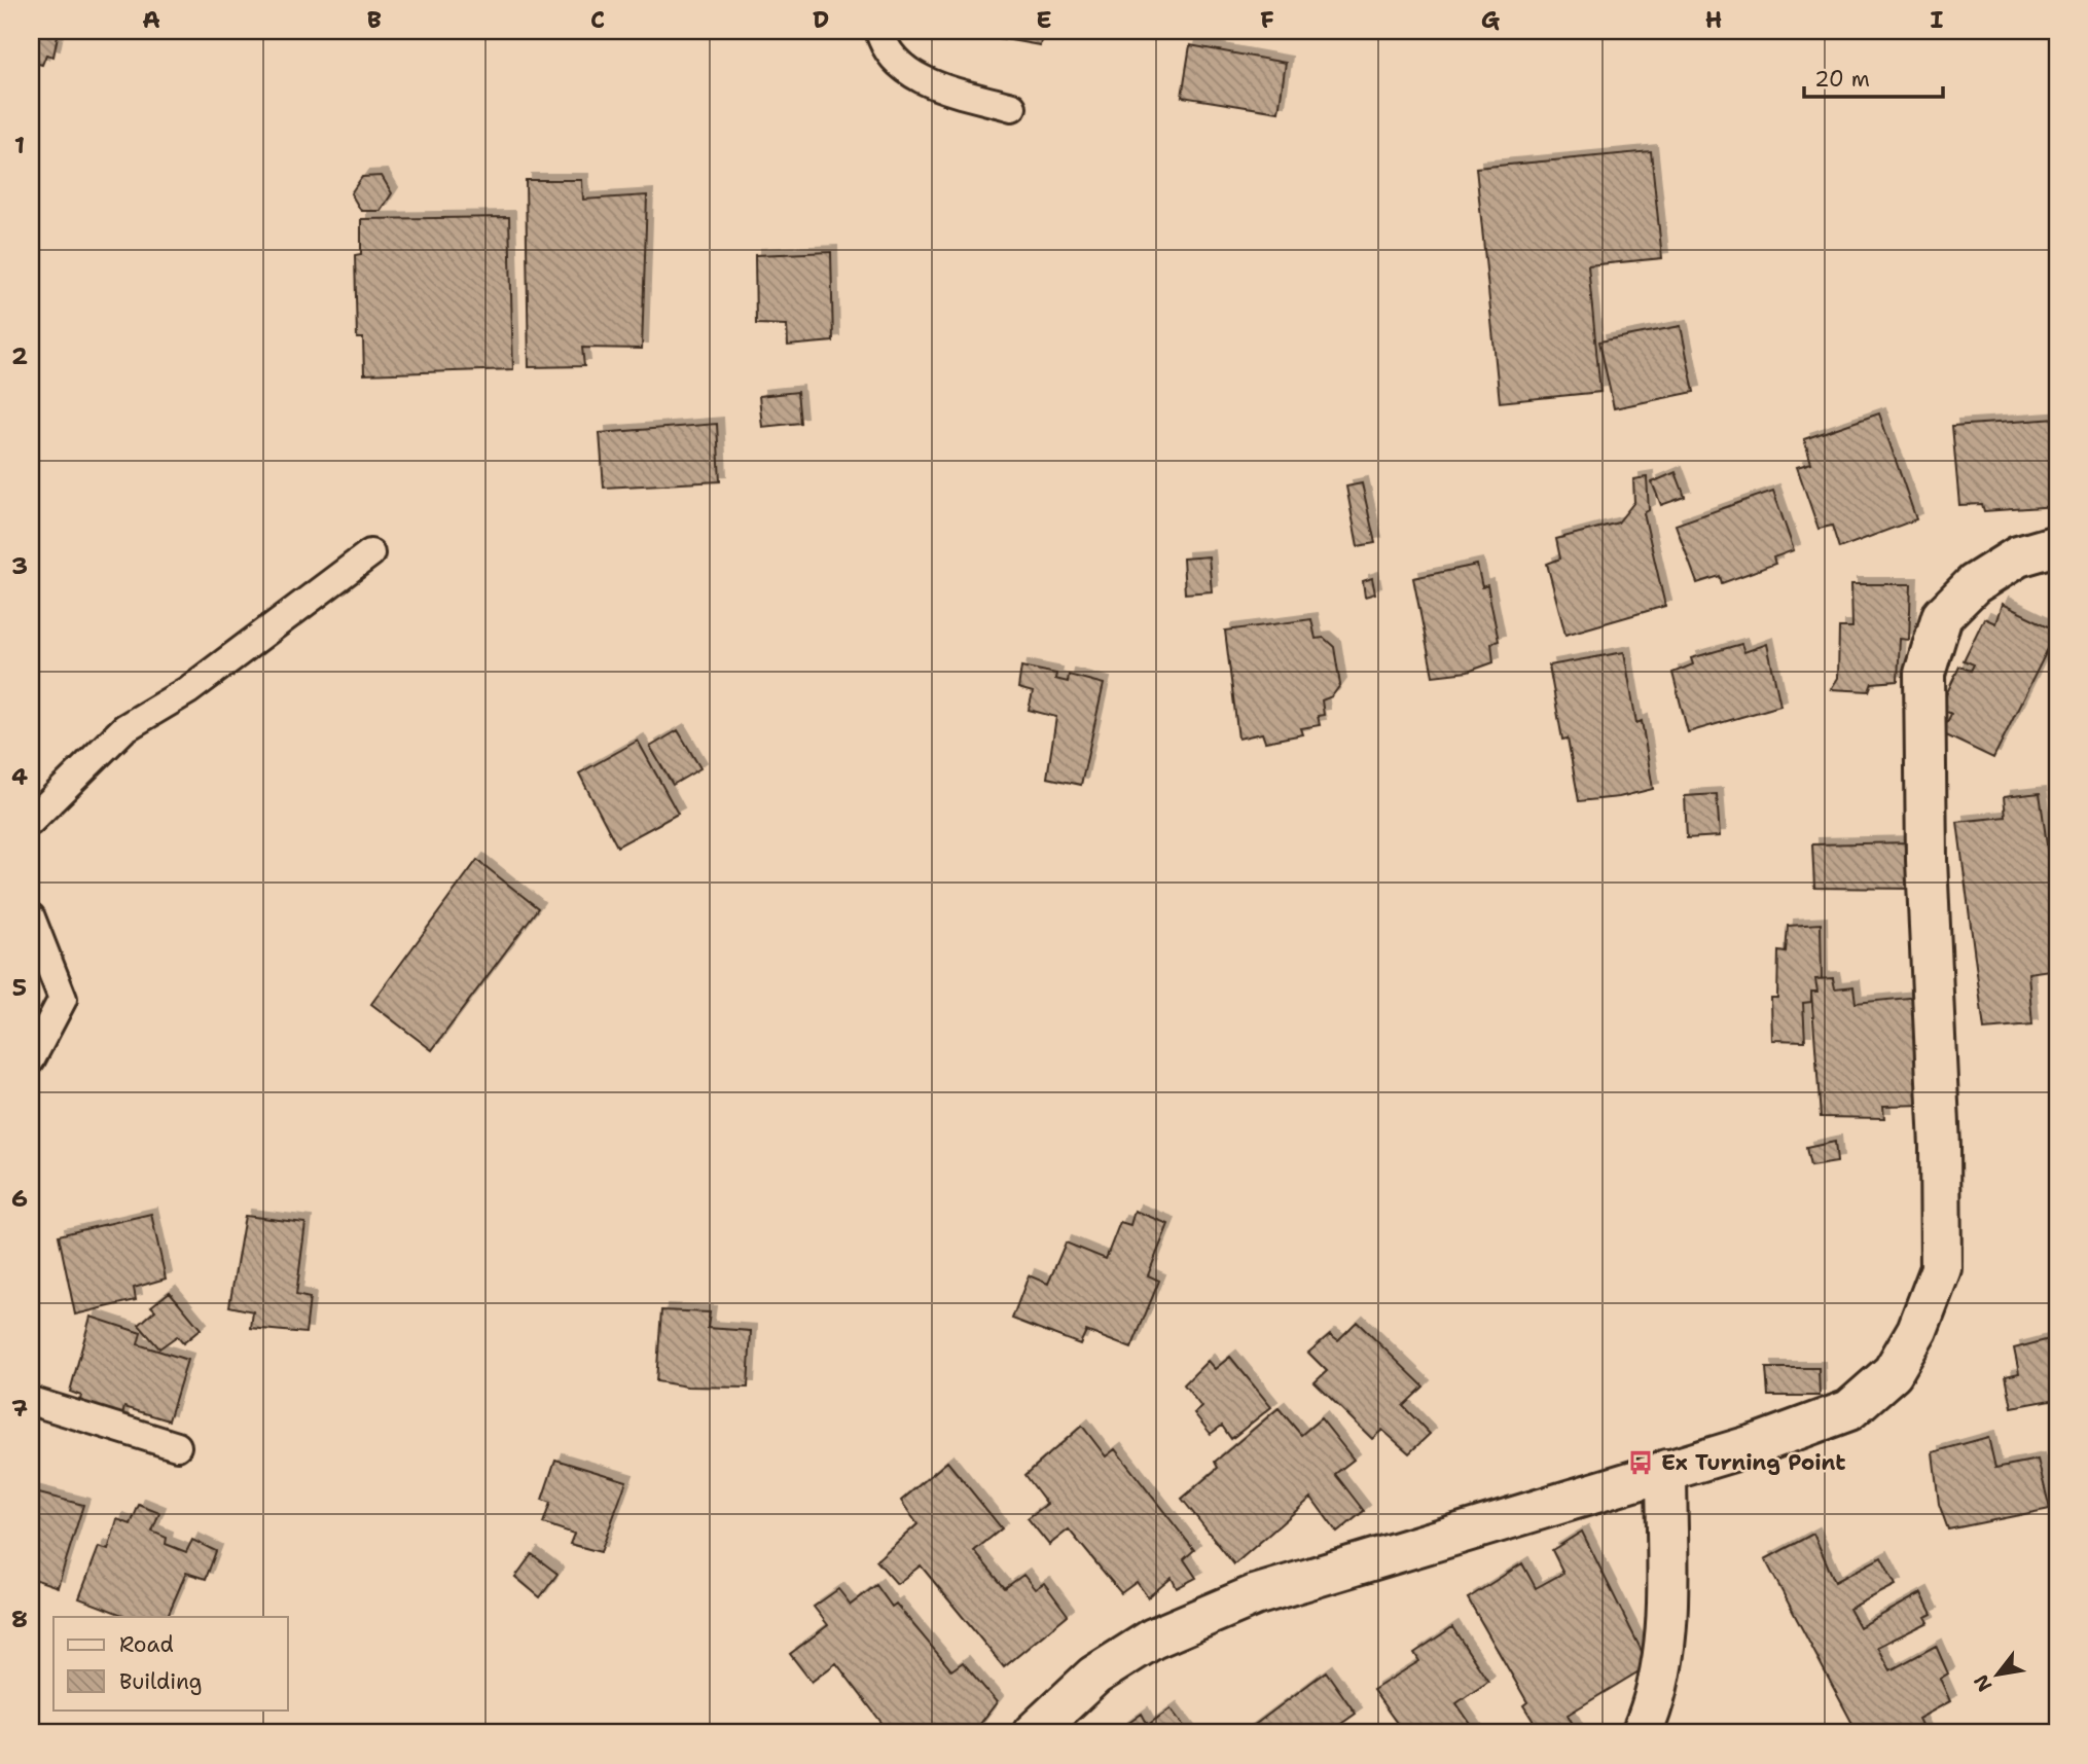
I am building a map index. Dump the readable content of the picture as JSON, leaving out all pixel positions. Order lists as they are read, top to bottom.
{
  "places": {
    "bus stop": ["Ex Turning Point"]
  },
  "legend": ["Road", "Building"],
  "scale_bar": "20 m",
  "north": "bottom left",
  "grid": {
    "columns": [
      "A",
      "B",
      "C",
      "D",
      "E",
      "F",
      "G",
      "H",
      "I"
    ],
    "rows": [
      "1",
      "2",
      "3",
      "4",
      "5",
      "6",
      "7",
      "8"
    ]
  }
}
